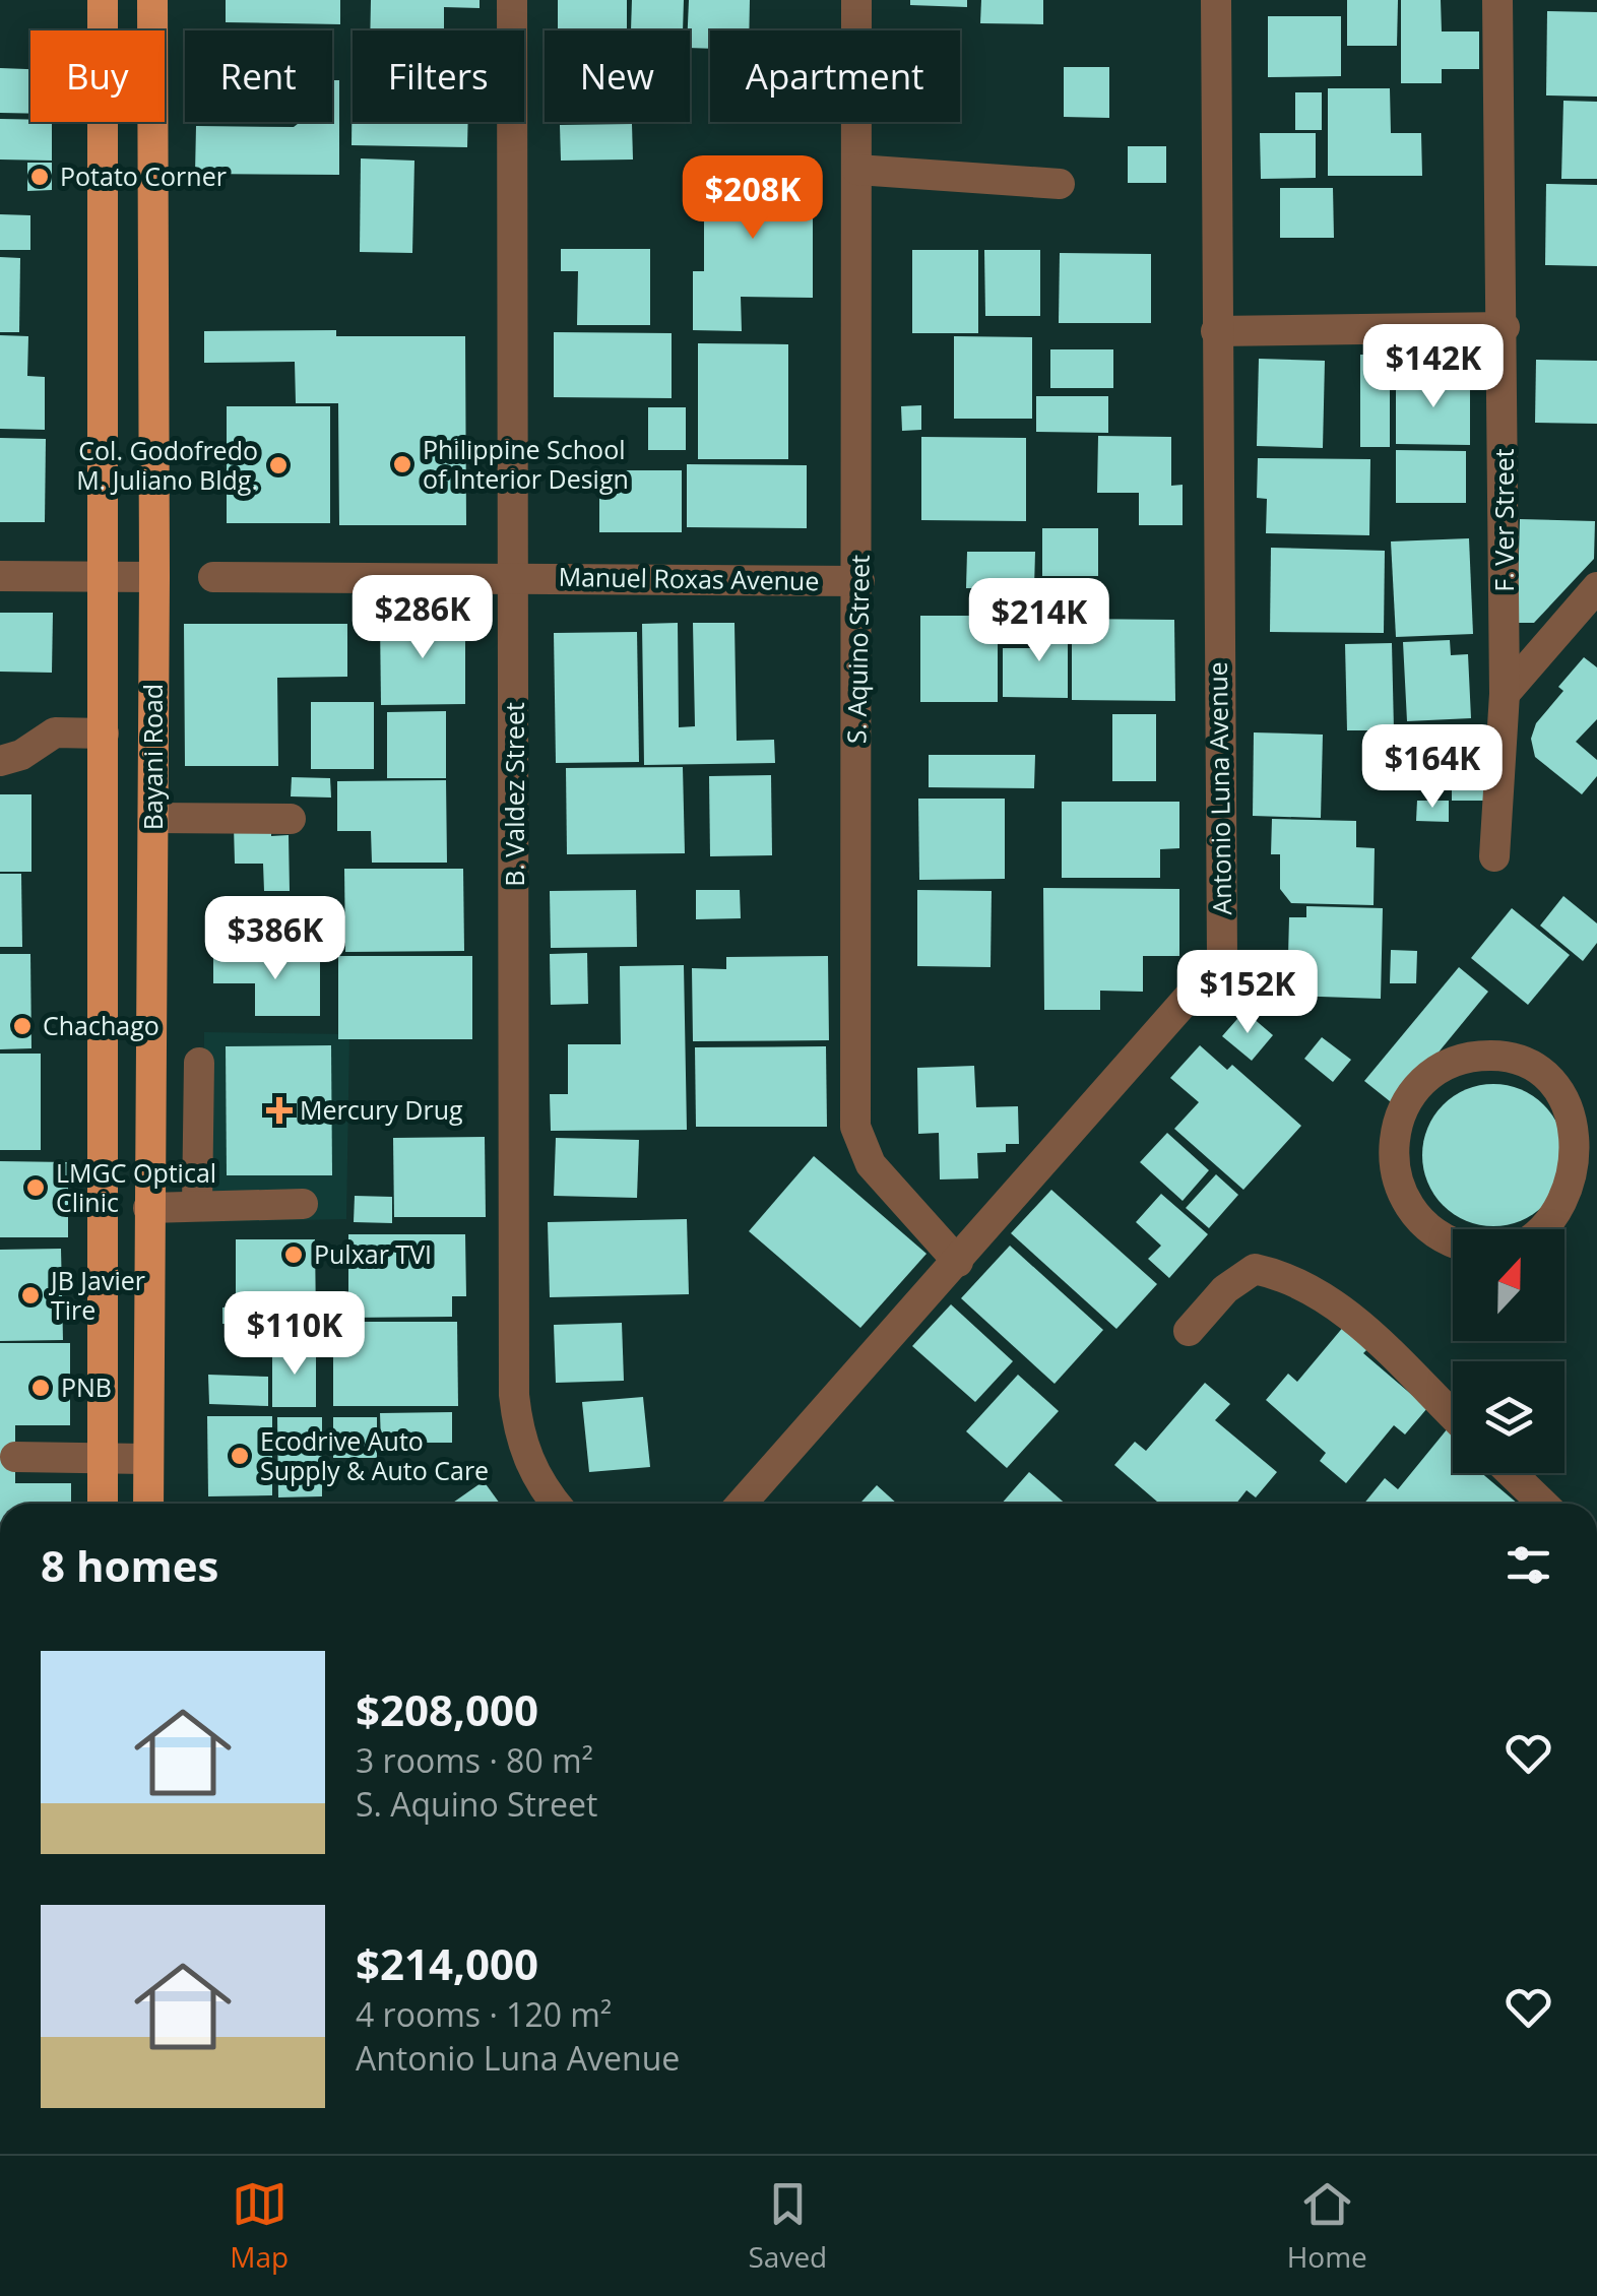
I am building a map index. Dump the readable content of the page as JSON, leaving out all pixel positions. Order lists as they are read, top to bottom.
{
  "streets": {
    "main road": ["Bayani Road"],
    "street": [
      "F. Ver Street",
      "Manuel Roxas Avenue",
      "S. Aquino Street",
      "Antonio Luna Avenue",
      "B. Valdez Street"
    ]
  },
  "crossings": [
    ["Manuel Roxas Avenue", "S. Aquino Street"],
    ["Manuel Roxas Avenue", "B. Valdez Street"],
    ["S. Aquino Street", "Antonio Luna Avenue"]
  ],
  "places": {
    "other": [
      "Potato Corner",
      "Philippine School of Interior Design",
      "Col. Godofredo M. Juliano Bldg.",
      "Chachago",
      "LMGC Optical Clinic",
      "Pulxar TVI",
      "JB Javier Tire",
      "PNB",
      "Ecodrive Auto Supply & Auto Care"
    ],
    "health": ["Mercury Drug"]
  },
  "north": "top",
  "page": {
    "chip": [
      "Buy",
      "Rent",
      "Filters",
      "New",
      "Apartment"
    ],
    "price": [
      "$208K",
      "$142K",
      "$286K",
      "$214K",
      "$164K",
      "$386K",
      "$152K",
      "$110K"
    ],
    "heading": "8 homes",
    "list": [
      {
        "name": "$208,000",
        "note": "3 rooms · 80 m² · S. Aquino Street"
      },
      {
        "name": "$214,000",
        "note": "4 rooms · 120 m² · Antonio Luna Avenue"
      }
    ],
    "tabs": ["Map", "Saved", "Home"]
  }
}
